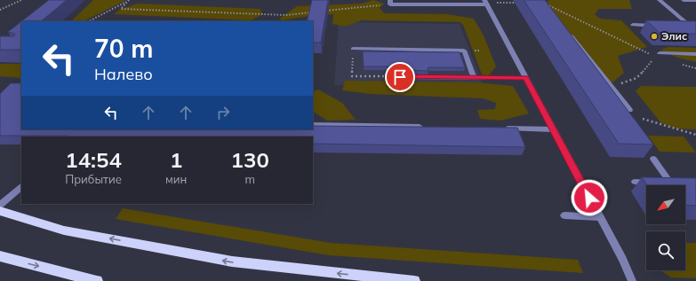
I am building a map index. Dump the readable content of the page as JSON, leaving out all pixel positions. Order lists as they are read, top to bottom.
{
  "places": ["Элис"],
  "north": "bottom left",
  "page": {
    "turn": ["70 m", "Налево"],
    "eta": [
      "14:54",
      "Прибытие",
      "1",
      "мин",
      "130",
      "m"
    ]
  }
}
